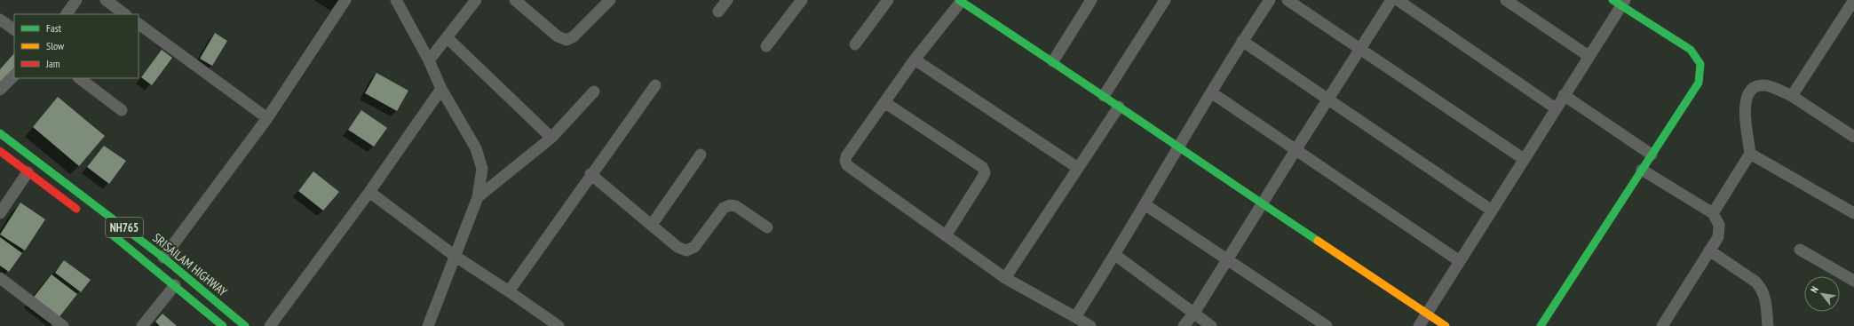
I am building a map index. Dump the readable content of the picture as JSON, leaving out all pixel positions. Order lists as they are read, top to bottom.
{
  "streets": {
    "main road": ["NH765", "SRISAILAM HIGHWAY"]
  },
  "legend": ["Fast", "Slow", "Jam"],
  "north": "top left"
}
